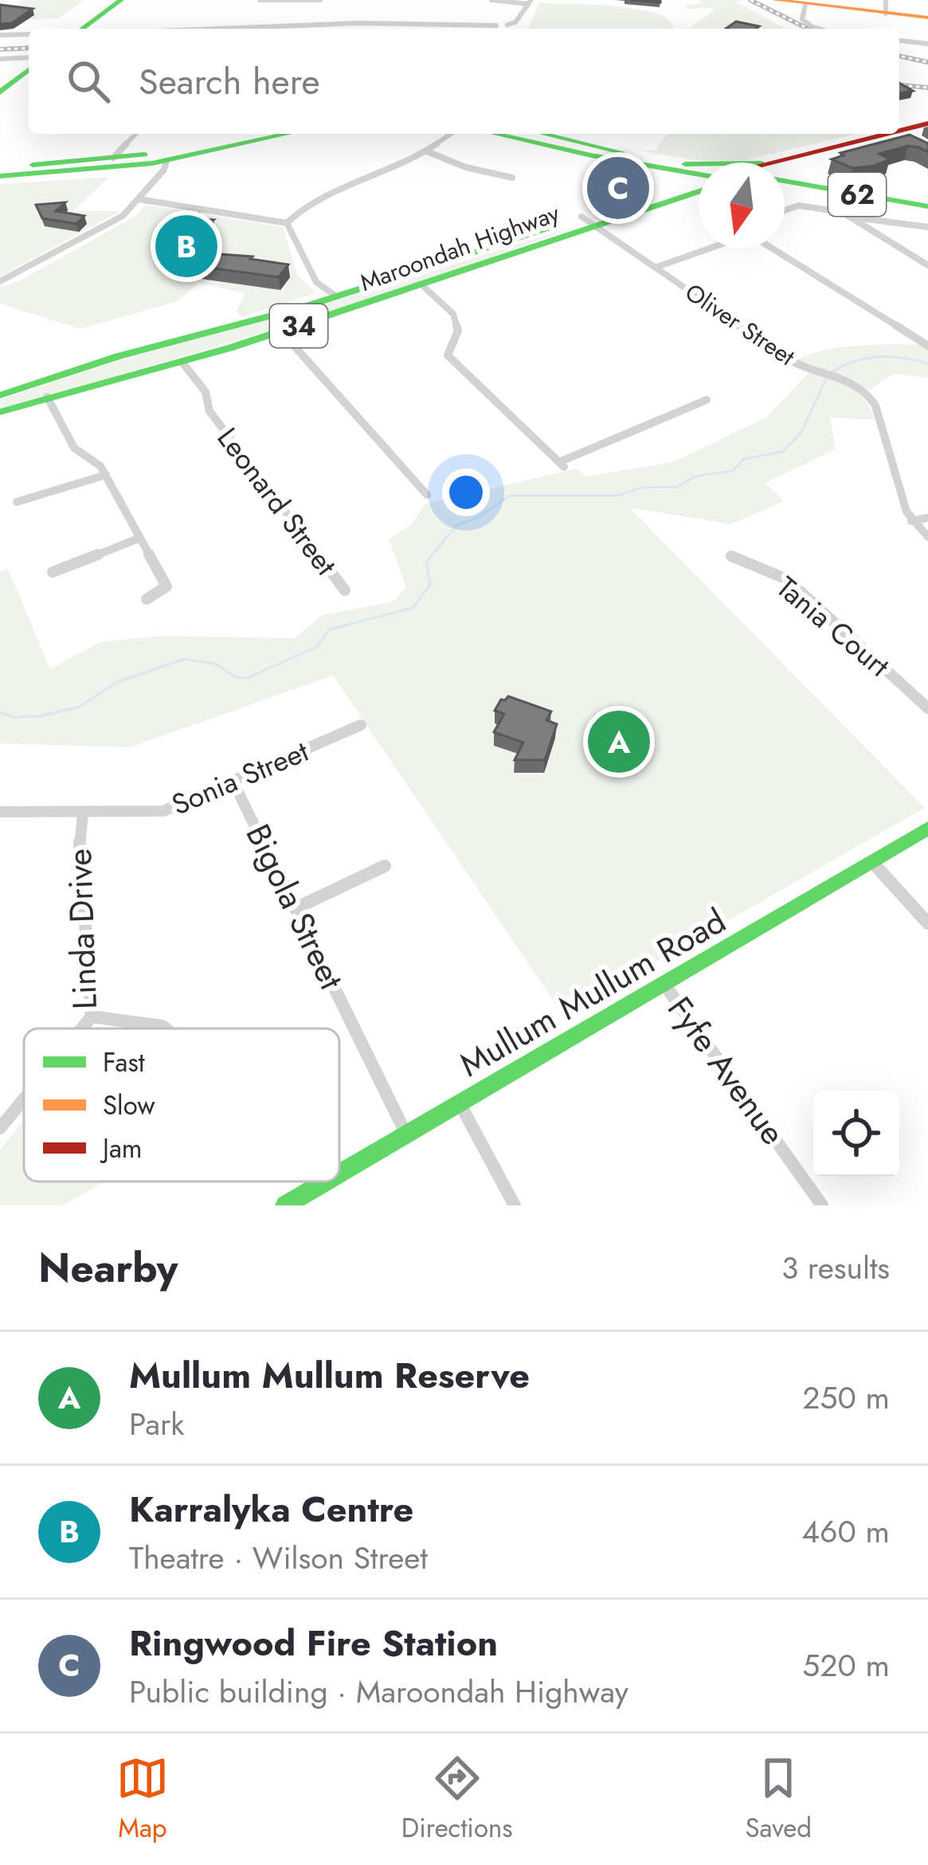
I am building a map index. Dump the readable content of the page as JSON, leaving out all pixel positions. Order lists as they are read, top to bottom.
{
  "streets": {
    "main road": [
      "62",
      "Maroondah Highway",
      "34",
      "Mullum Mullum Road"
    ],
    "street": [
      "Oliver Street",
      "Leonard Street",
      "Tania Court",
      "Sonia Street",
      "Bigola Street",
      "Linda Drive",
      "Fyfe Avenue"
    ]
  },
  "crossings": [
    ["Maroondah Highway", "Oliver Street"],
    ["Maroondah Highway", "Leonard Street"],
    ["Sonia Street", "Bigola Street"],
    ["Sonia Street", "Linda Drive"],
    ["Bigola Street", "Mullum Mullum Road"],
    ["Mullum Mullum Road", "Fyfe Avenue"]
  ],
  "legend": ["Fast", "Slow", "Jam"],
  "north": "bottom",
  "page": {
    "search": "Search here",
    "pins": ["C", "B", "A"],
    "heading": ["Nearby", "3 results"],
    "list": [
      {
        "mark": "A",
        "name": "Mullum Mullum Reserve",
        "note": "Park",
        "value": "250 m"
      },
      {
        "mark": "B",
        "name": "Karralyka Centre",
        "note": "Theatre · Wilson Street",
        "value": "460 m"
      },
      {
        "mark": "C",
        "name": "Ringwood Fire Station",
        "note": "Public building · Maroondah Highway",
        "value": "520 m"
      }
    ],
    "nav": ["Map", "Directions", "Saved"]
  }
}
